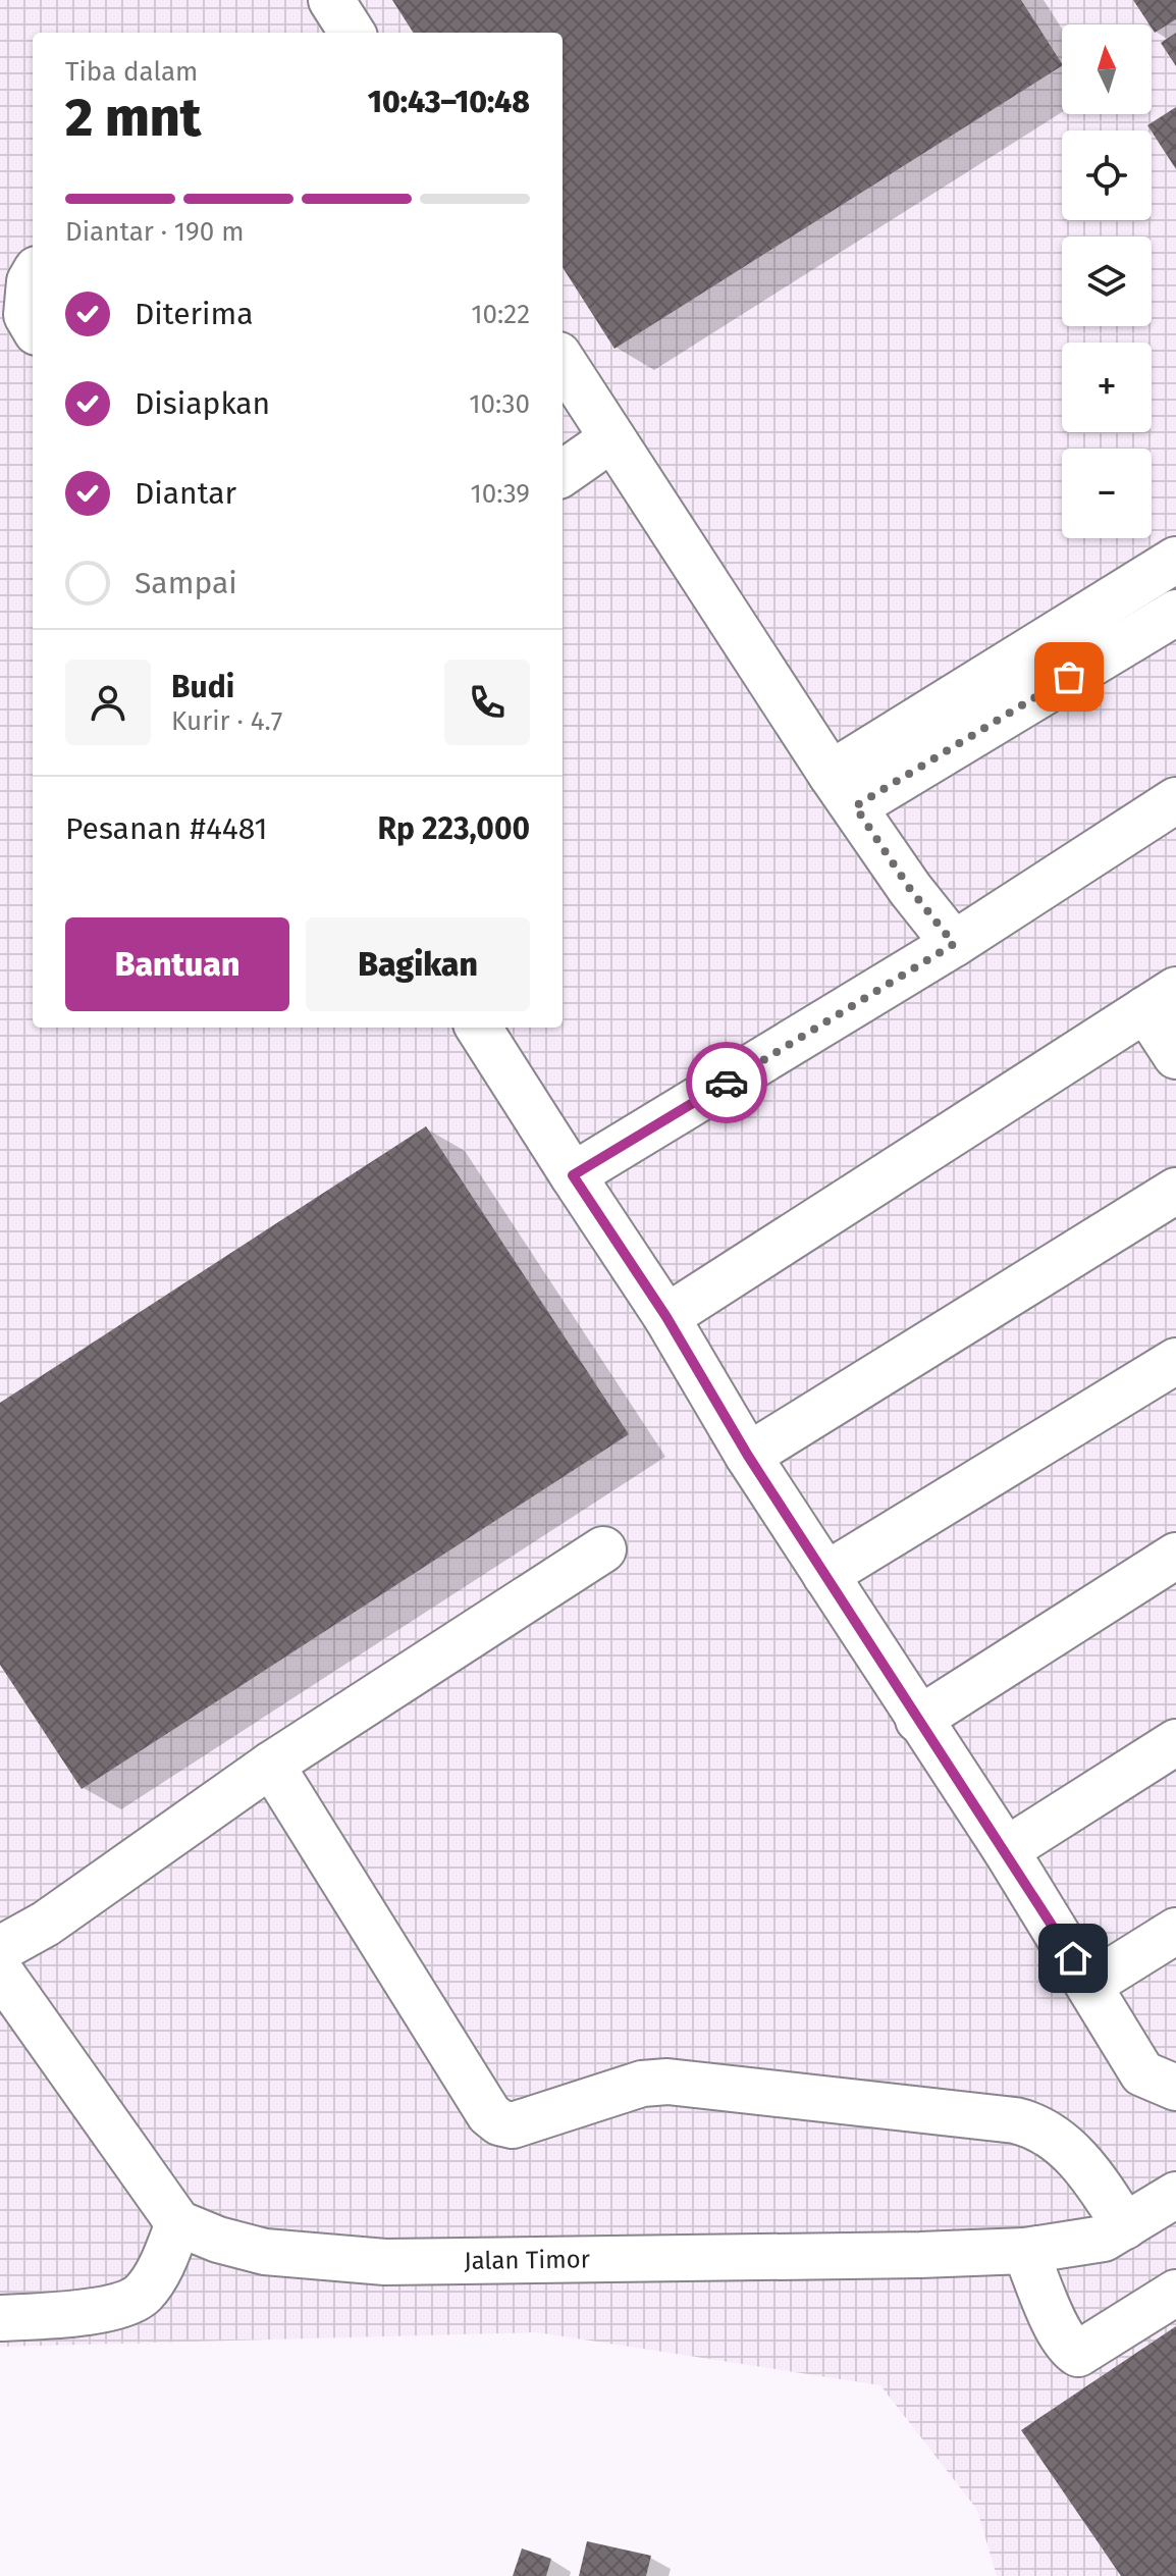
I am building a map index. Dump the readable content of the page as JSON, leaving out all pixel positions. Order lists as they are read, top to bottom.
{
  "streets": {
    "street": ["Jalan Timor"]
  },
  "north": "top",
  "page": {
    "map_buttons": ["+", "−"],
    "heading": ["2 mnt", "Tiba dalam", "10:43–10:48"],
    "panel": [
      "Budi",
      "Kurir · 4.7",
      "Pesanan #4481",
      "Rp 223,000"
    ],
    "bar": "Diantar · 190 m",
    "list": [
      ["Diterima", "10:22"],
      ["Disiapkan", "10:30"],
      ["Diantar", "10:39"],
      "Sampai"
    ],
    "buttons": ["Bantuan", "Bagikan"]
  }
}
